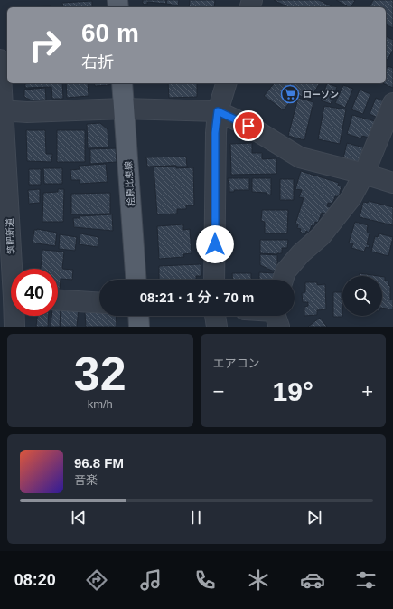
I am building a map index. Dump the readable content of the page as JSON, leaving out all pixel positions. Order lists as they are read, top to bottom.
{
  "streets": {
    "main road": ["桧原比恵線"],
    "street": ["筑肥新道"]
  },
  "places": {
    "supermarket": ["ローソン"]
  },
  "page": {
    "turn": ["60 m", "右折"],
    "limit": "40",
    "trip": "08:21 · 1 分 · 70 m",
    "tile": [
      ["32", "km/h"],
      "エアコン"
    ],
    "heat": ["−", "19°", "+"],
    "song": ["96.8 FM", "音楽"],
    "tabs": "08:20"
  }
}
